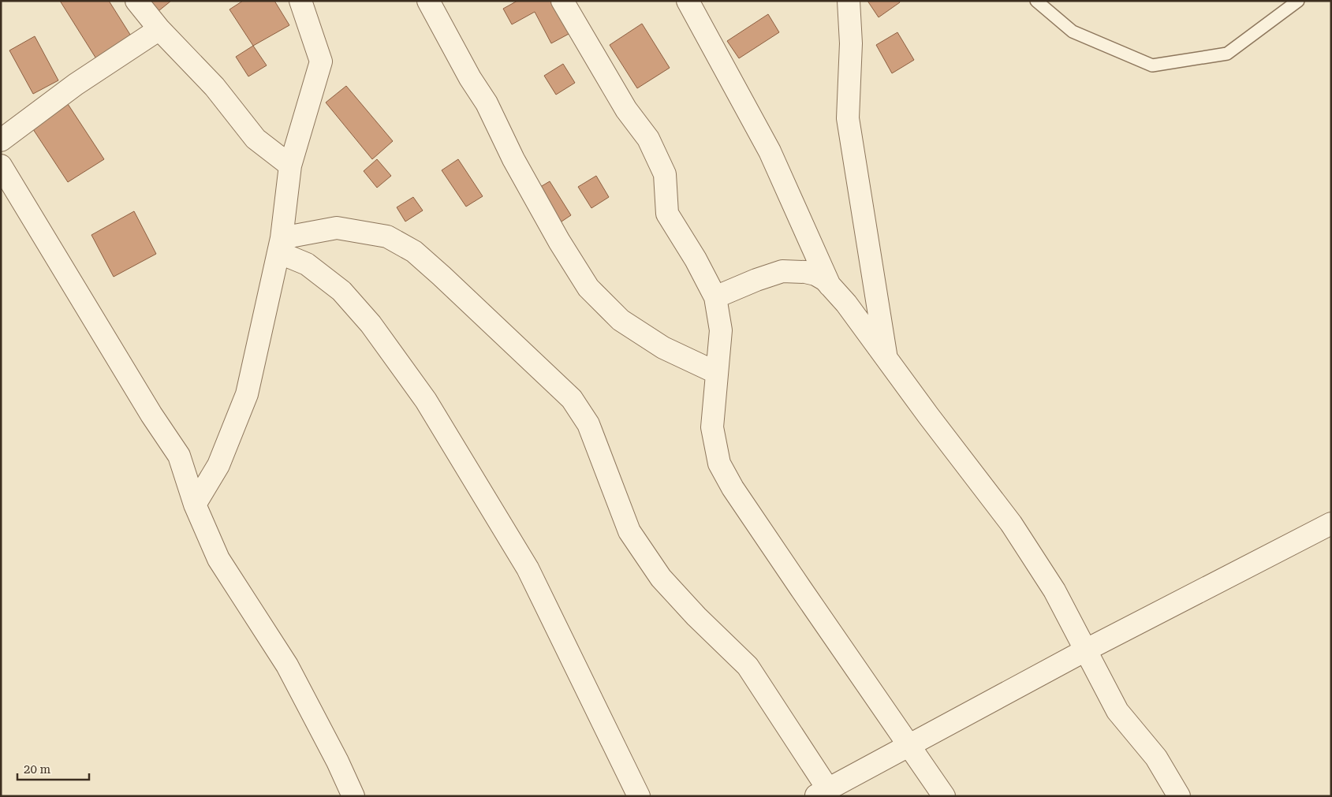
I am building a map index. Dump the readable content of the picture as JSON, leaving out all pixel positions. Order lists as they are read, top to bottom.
{
  "scale_bar": "20 m"
}
